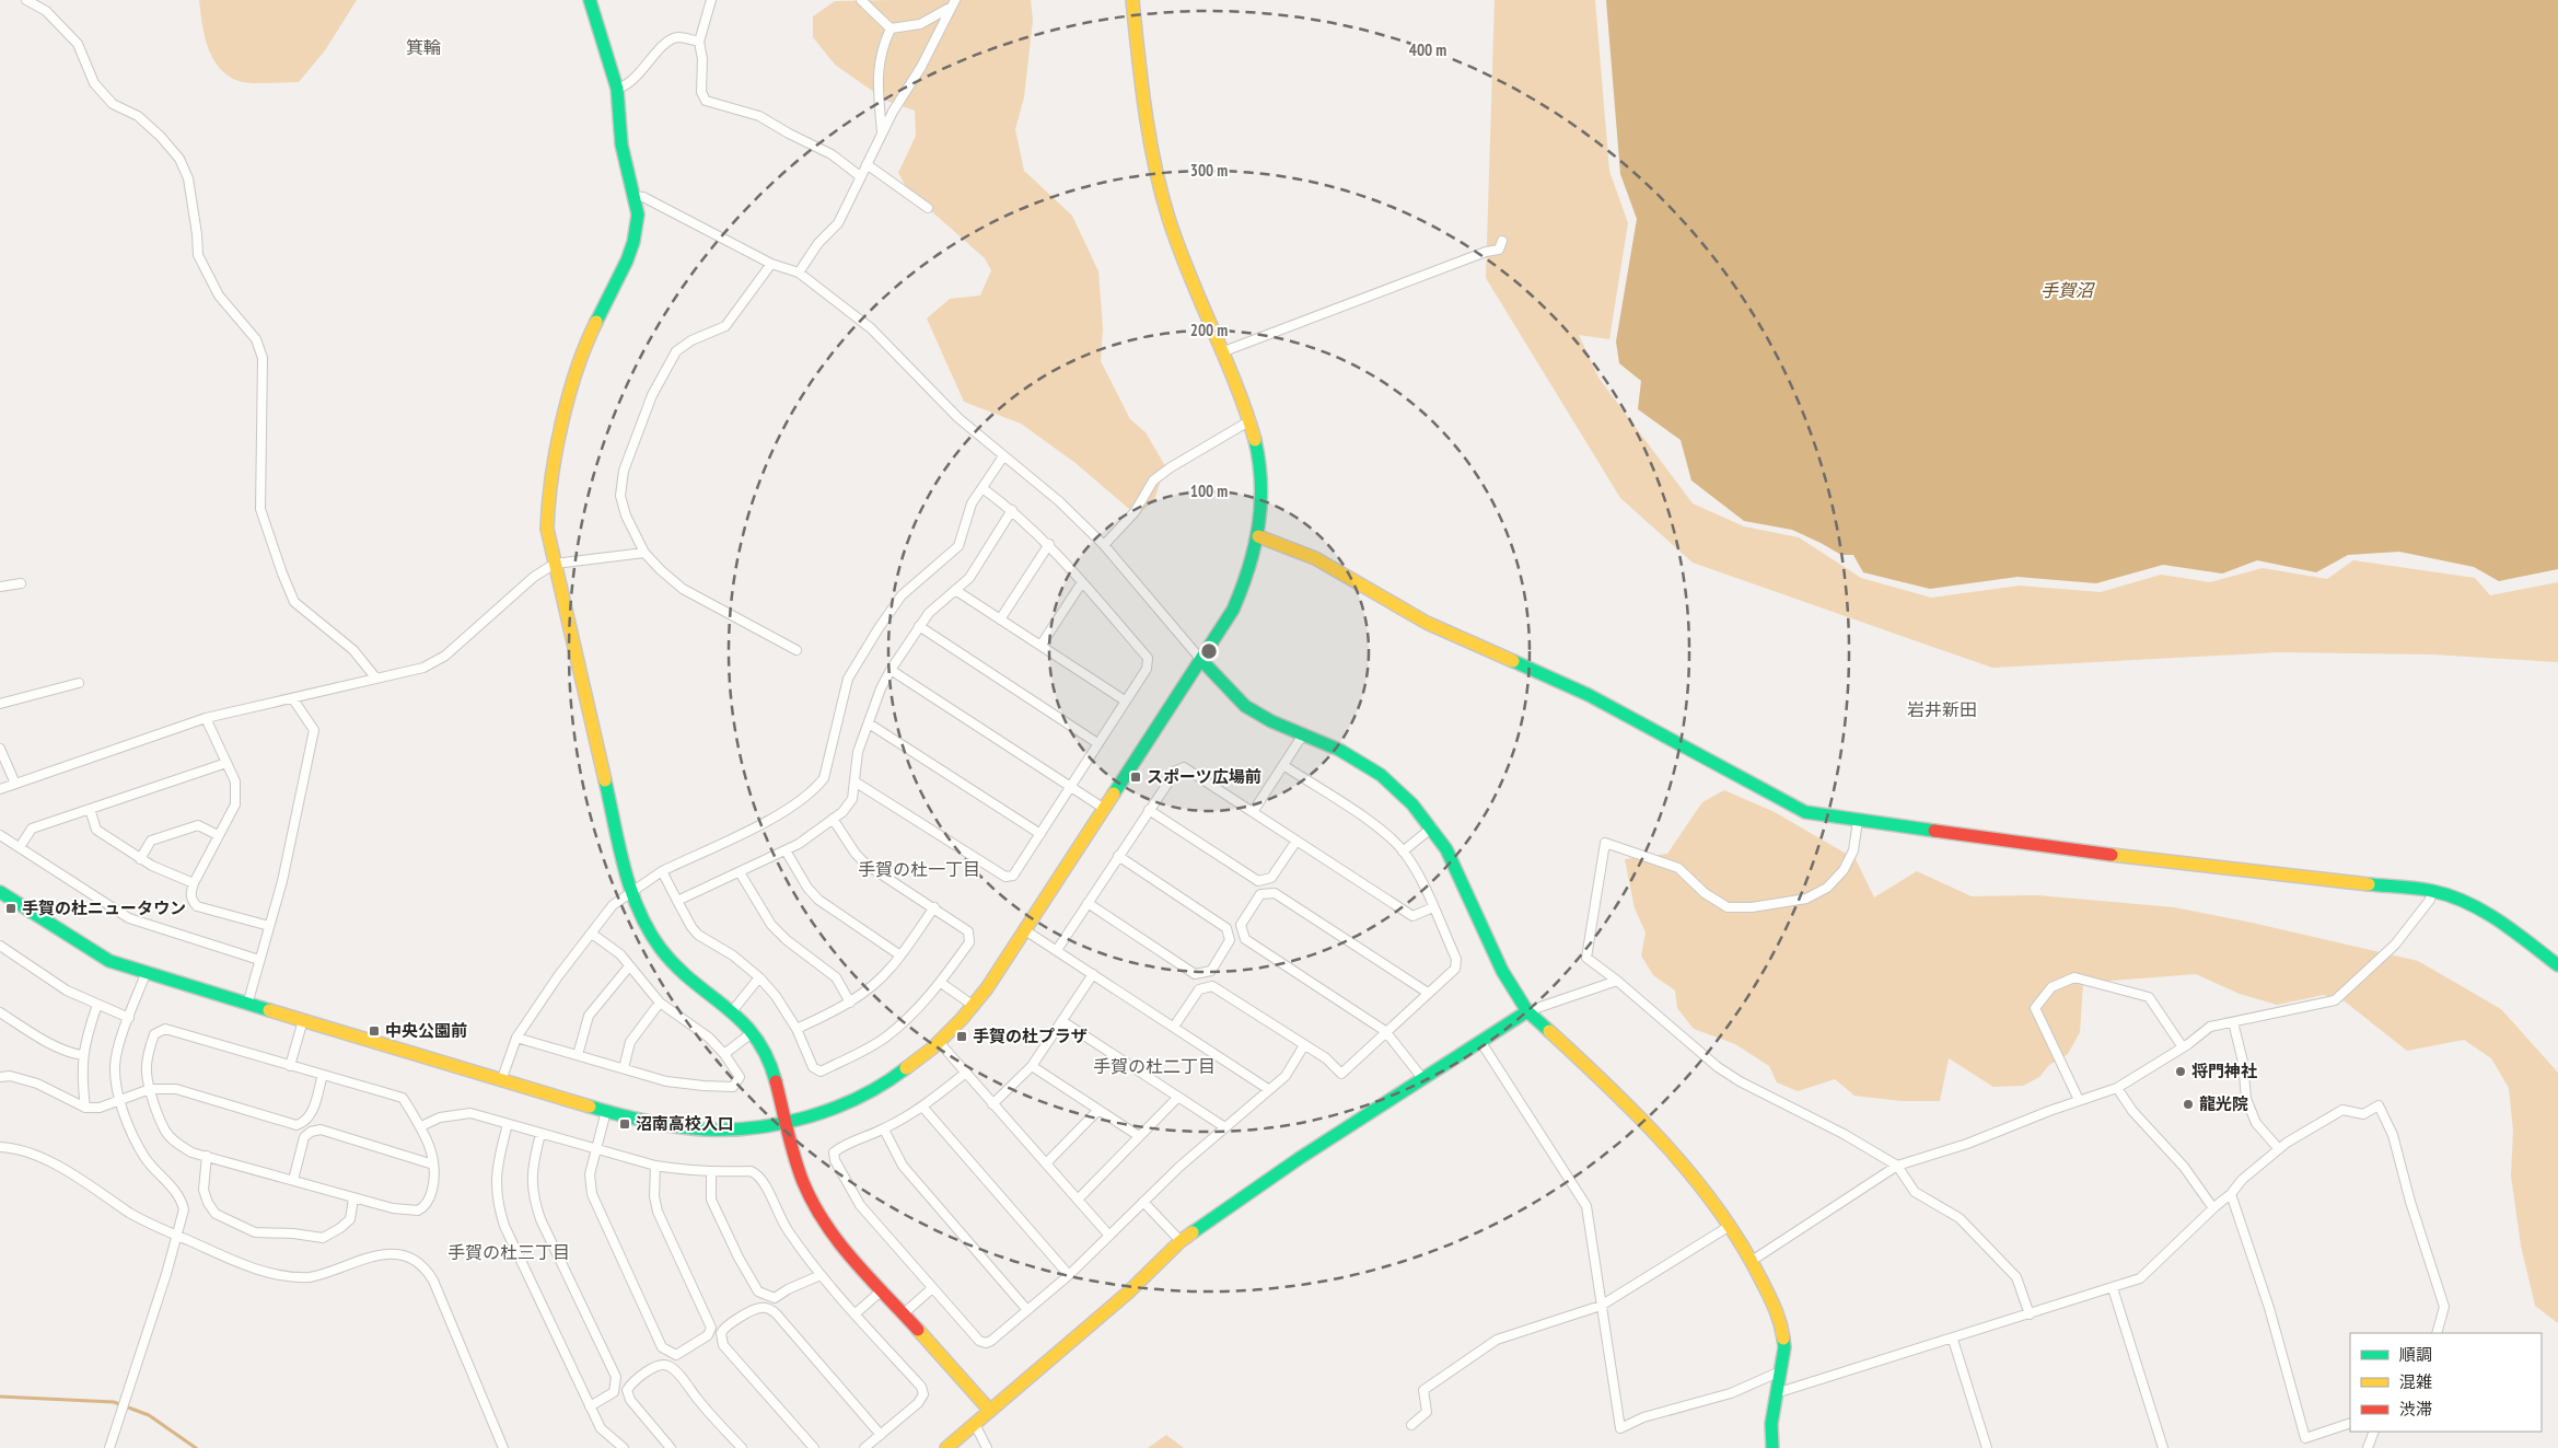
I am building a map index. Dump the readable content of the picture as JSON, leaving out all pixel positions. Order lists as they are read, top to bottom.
{
  "districts": [
    "箕輪",
    "岩井新田",
    "手賀の杜一丁目",
    "手賀の杜二丁目",
    "手賀の杜三丁目"
  ],
  "water": ["手賀沼"],
  "places": {
    "transit": [
      "スポーツ広場前",
      "手賀の杜ニュータウン",
      "中央公園前",
      "手賀の杜プラザ",
      "沼南高校入口"
    ],
    "other": ["将門神社", "龍光院"]
  },
  "legend": ["順調", "混雑", "渋滞"],
  "rings": [
    "400 m",
    "300 m",
    "200 m",
    "100 m"
  ]
}
